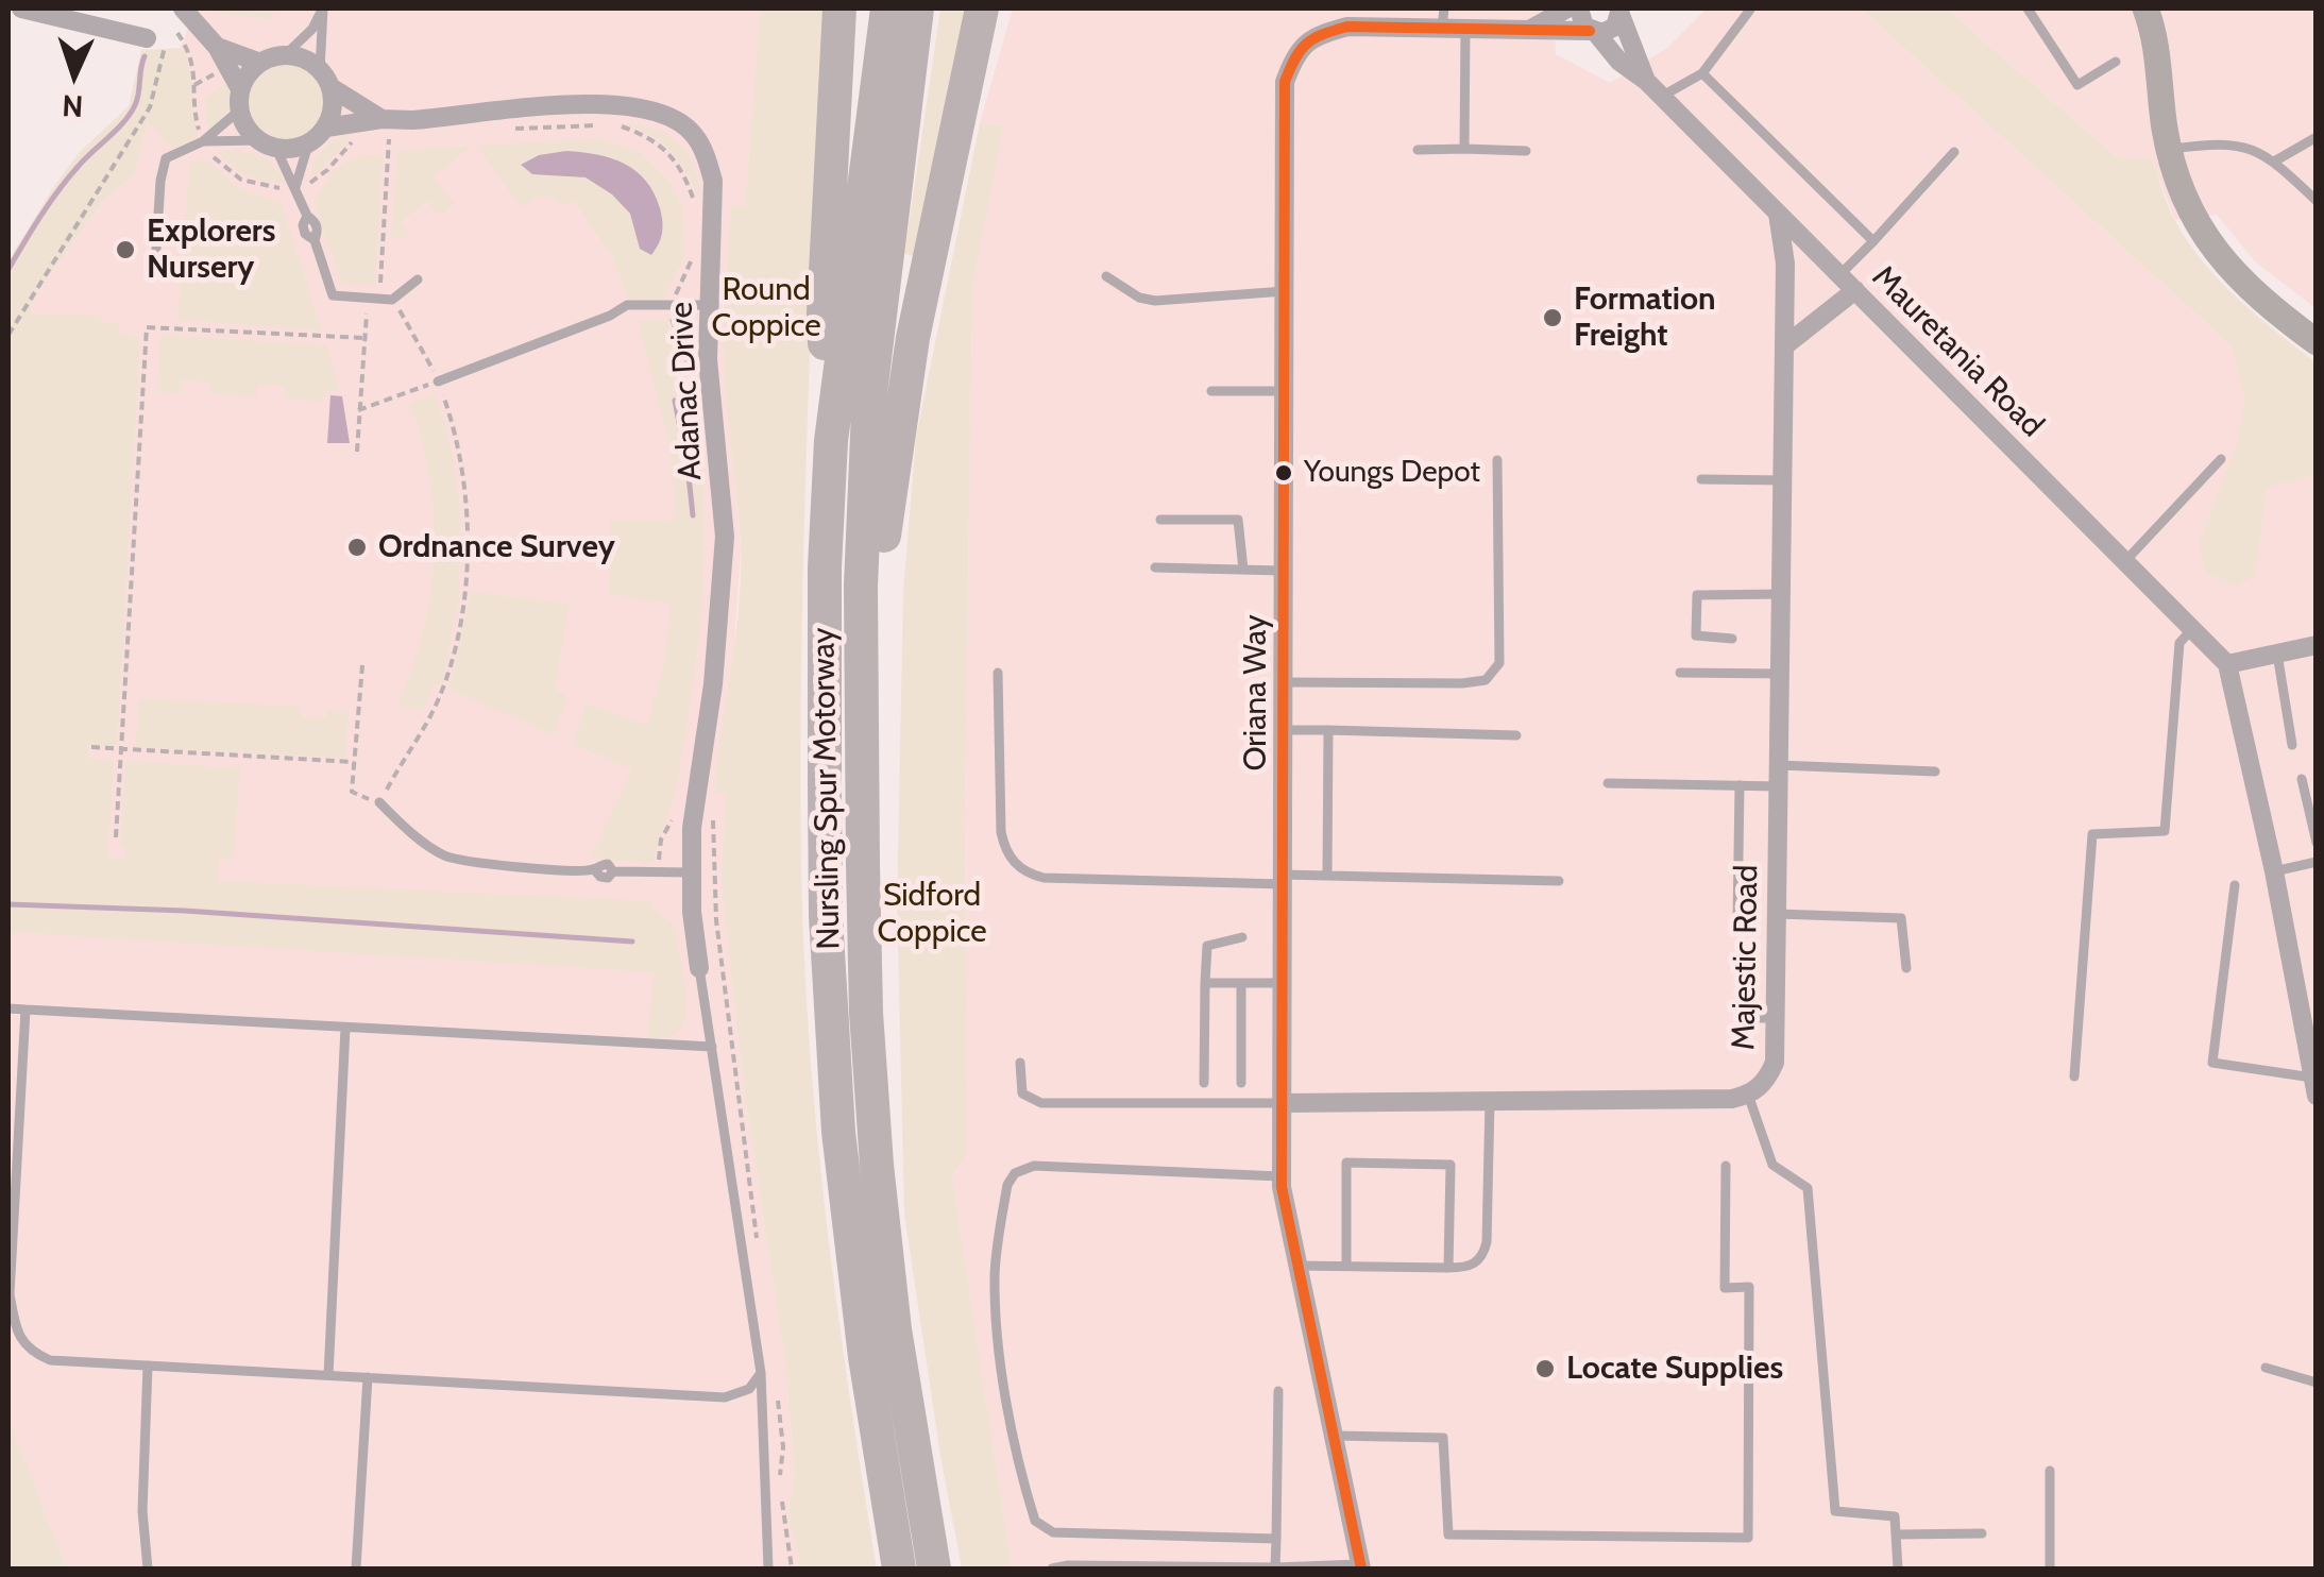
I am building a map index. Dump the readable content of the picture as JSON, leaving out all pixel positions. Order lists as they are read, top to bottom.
{
  "streets": {
    "highway": ["Nursling Spur Motorway"],
    "street": [
      "Mauretania Road",
      "Adanac Drive",
      "Oriana Way",
      "Majestic Road"
    ]
  },
  "crossings": [
    ["Mauretania Road", "Oriana Way"],
    ["Mauretania Road", "Majestic Road"],
    ["Oriana Way", "Majestic Road"]
  ],
  "parks": ["Round Coppice", "Sidford Coppice"],
  "places": [
    "Explorers Nursery",
    "Formation Freight",
    "Youngs Depot",
    "Ordnance Survey",
    "Locate Supplies"
  ],
  "north": "bottom"
}
